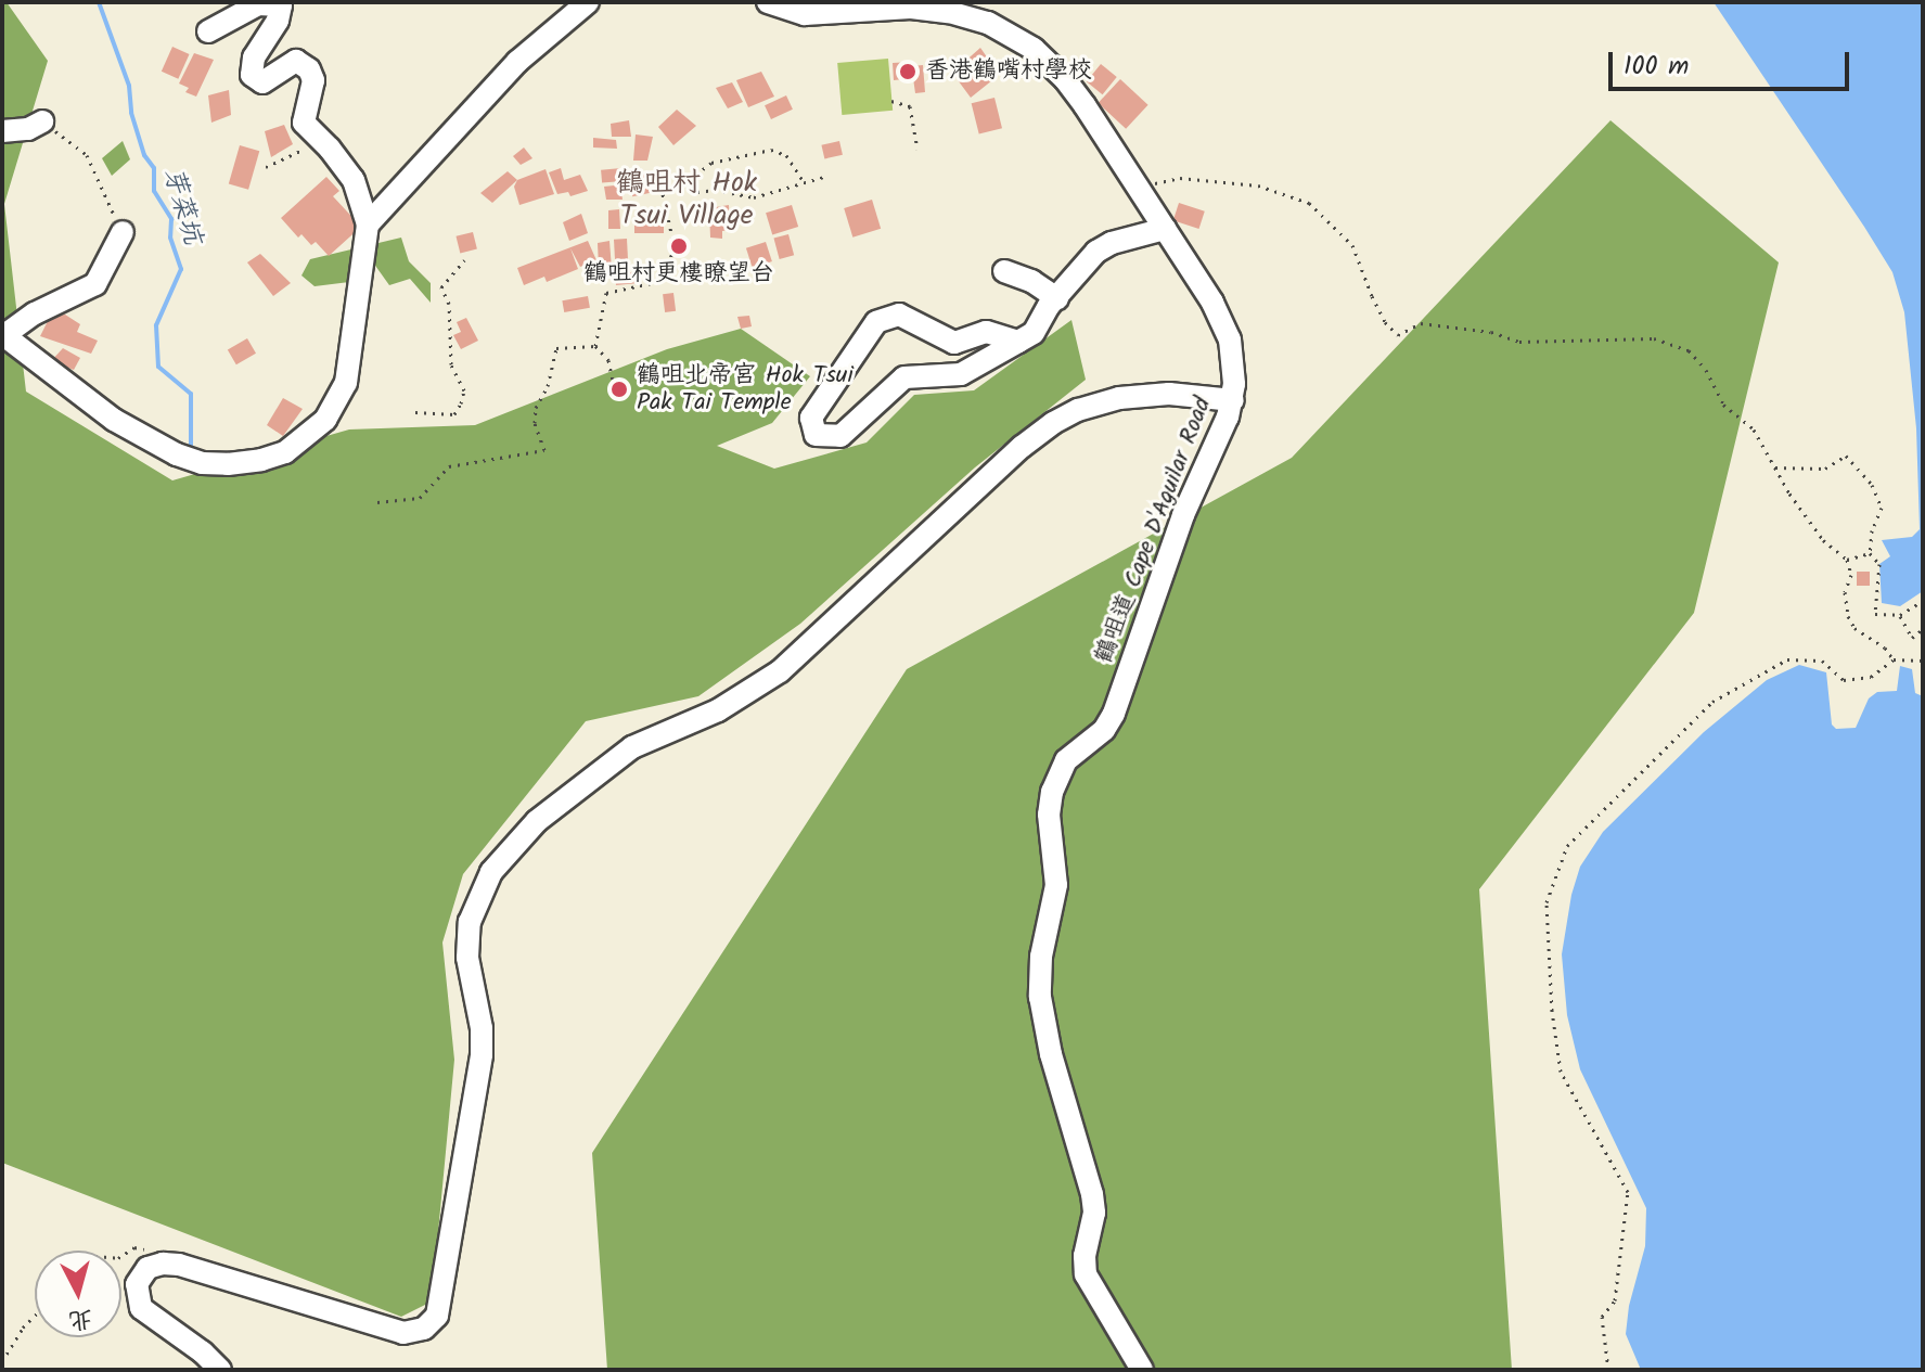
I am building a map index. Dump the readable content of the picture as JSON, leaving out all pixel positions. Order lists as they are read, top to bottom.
{
  "streets": {
    "street": ["鶴咀道 Cape D'Aguilar Road"]
  },
  "districts": ["鶴咀村 Hok Tsui Village"],
  "water": ["芽菜坑"],
  "places": ["香港鶴嘴村學校", "鶴咀村更樓瞭望台", "鶴咀北帝宮 Hok Tsui Pak Tai Temple"],
  "scale_bar": "100 m",
  "north": "bottom"
}
